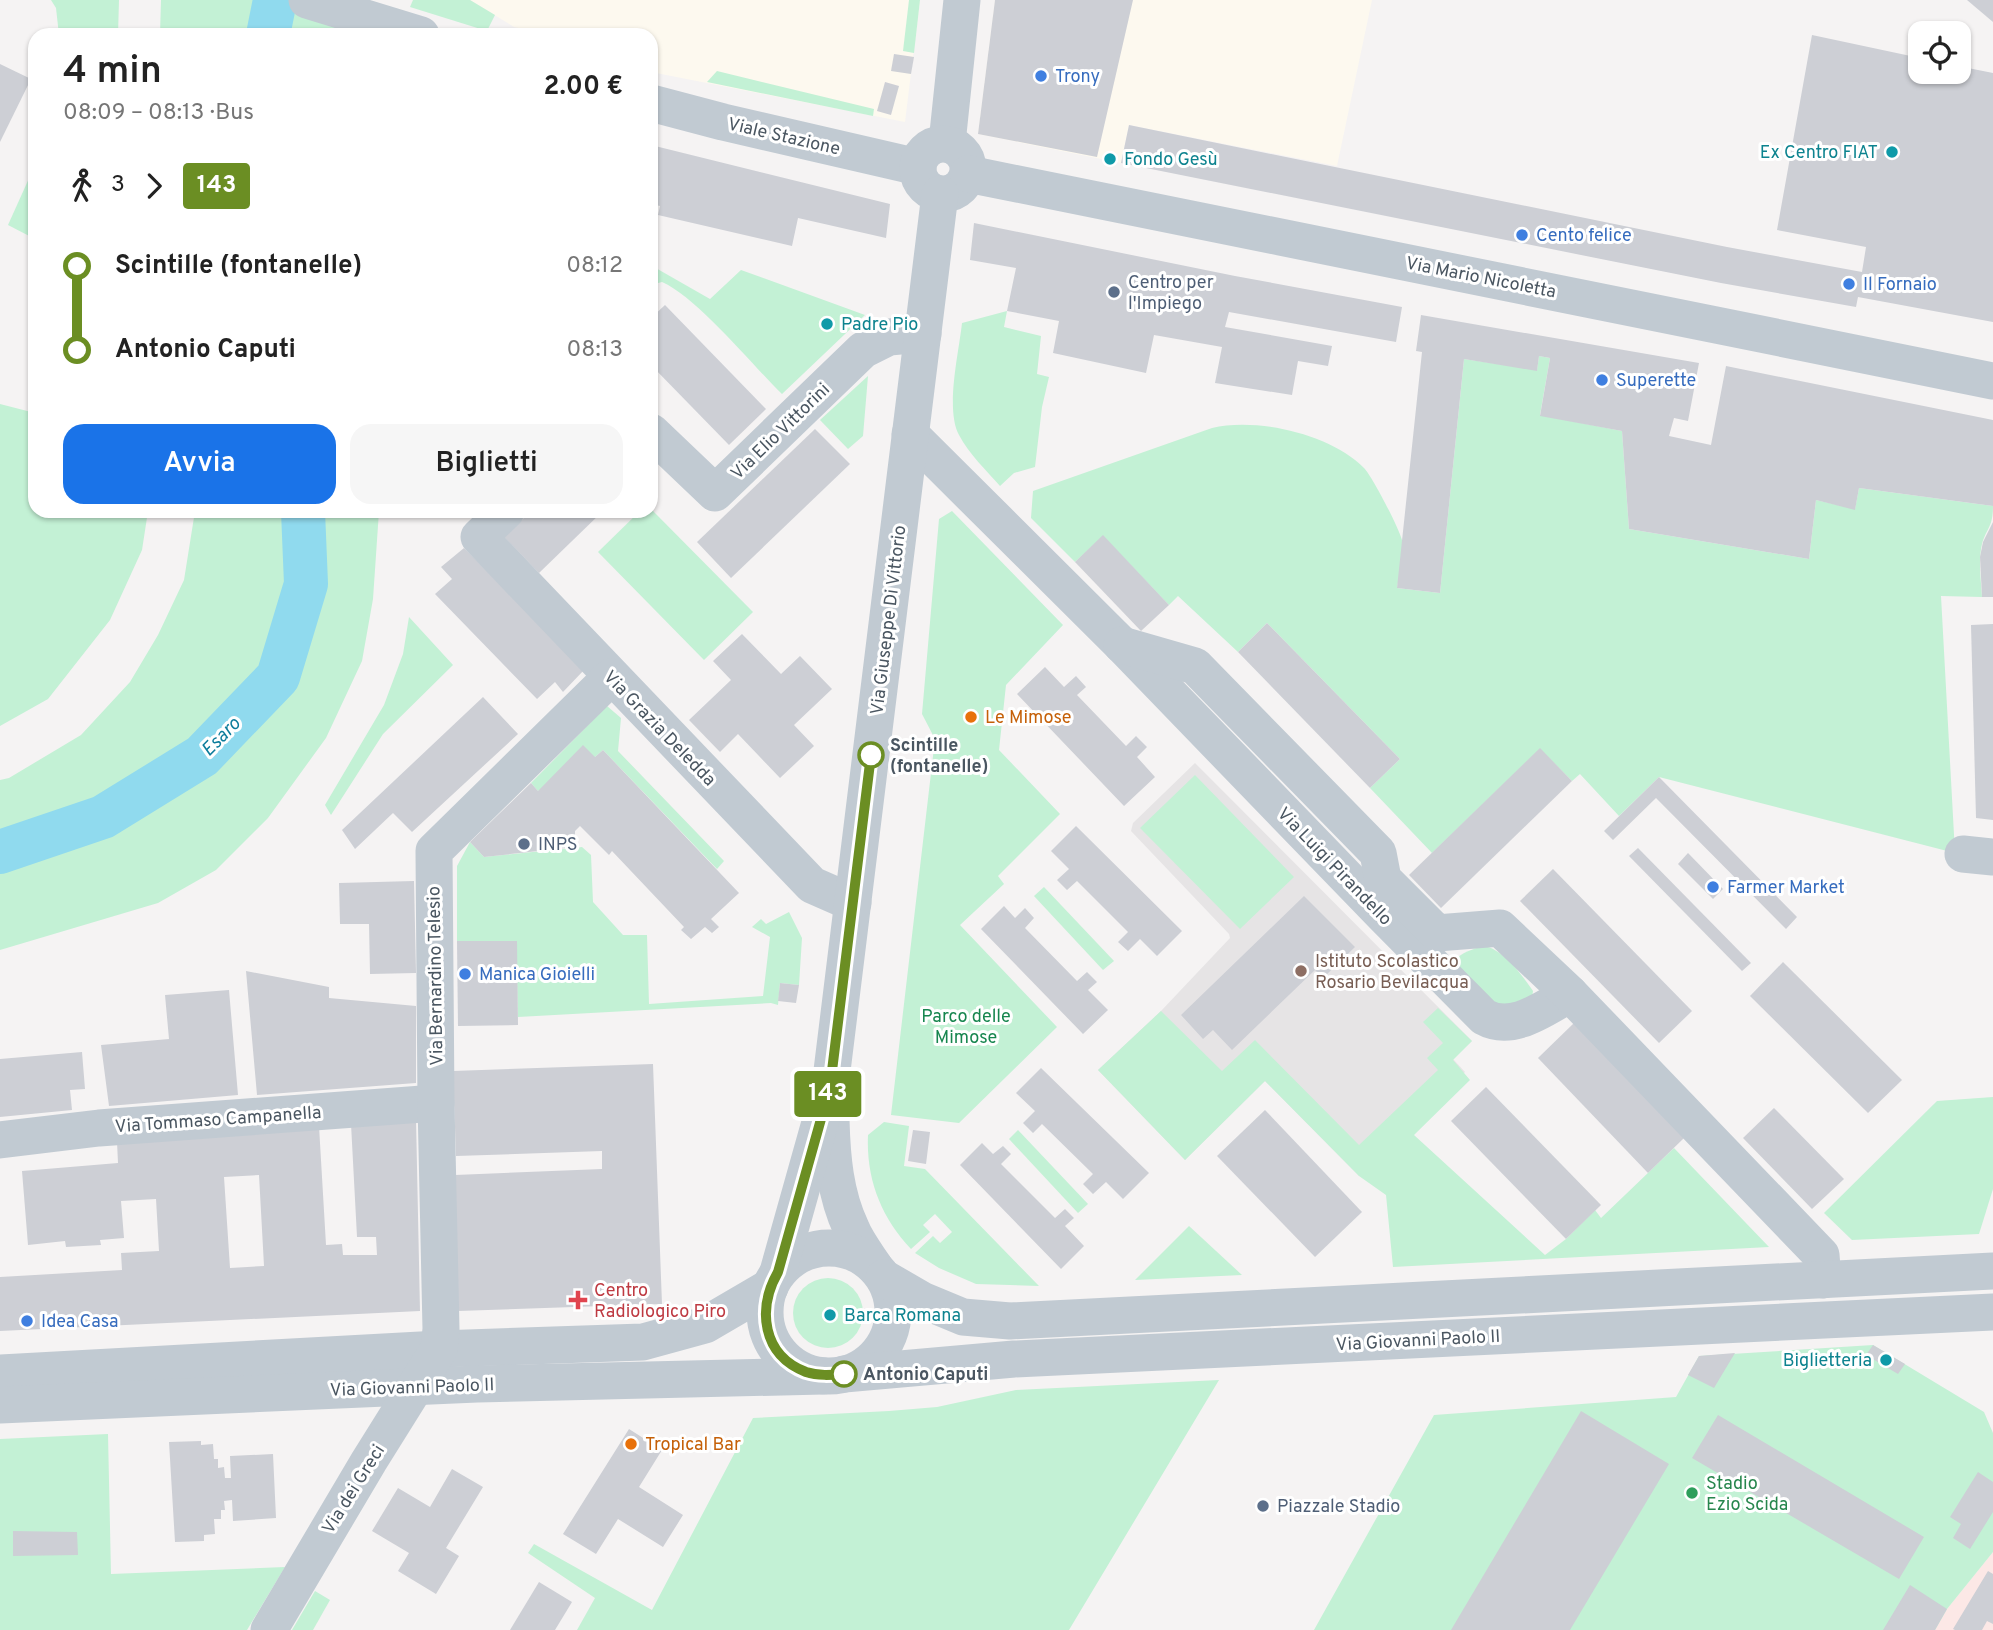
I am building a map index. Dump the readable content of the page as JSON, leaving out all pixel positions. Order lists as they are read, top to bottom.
{
  "streets": {
    "street": [
      "Viale Stazione",
      "Via Mario Nicoletta",
      "Via Elio Vittorini",
      "Via Giuseppe Di Vittorio",
      "Via Grazia Deledda",
      "Via Luigi Pirandello",
      "Via Bernardino Telesio",
      "Via Tommaso Campanella",
      "Via Giovanni Paolo II",
      "Via dei Greci"
    ]
  },
  "crossings": [
    ["Viale Stazione", "Via Mario Nicoletta"],
    ["Viale Stazione", "Via Giuseppe Di Vittorio"],
    ["Via Mario Nicoletta", "Via Giuseppe Di Vittorio"],
    ["Via Elio Vittorini", "Via Giuseppe Di Vittorio"],
    ["Via Giuseppe Di Vittorio", "Via Grazia Deledda"],
    ["Via Giuseppe Di Vittorio", "Via Luigi Pirandello"],
    ["Via Grazia Deledda", "Via Bernardino Telesio"],
    ["Via Bernardino Telesio", "Via Tommaso Campanella"],
    ["Via Bernardino Telesio", "Via Giovanni Paolo II"],
    ["Via Bernardino Telesio", "Via dei Greci"],
    ["Via Giovanni Paolo II", "Via dei Greci"]
  ],
  "water": ["Esaro"],
  "parks": ["Parco delle Mimose"],
  "places": {
    "other": [
      "Trony",
      "Ex Centro FIAT",
      "Fondo Gesù",
      "Cento felice",
      "Il Fornaio",
      "Centro per l'Impiego",
      "Padre Pio",
      "Superette",
      "Le Mimose",
      "Scintille (fontanelle)",
      "INPS",
      "Farmer Market",
      "Istituto Scolastico Rosario Bevilacqua",
      "Manica Gioielli",
      "Barca Romana",
      "Idea Casa",
      "Biglietteria",
      "Antonio Caputi",
      "Tropical Bar",
      "Stadio Ezio Scida",
      "Piazzale Stadio"
    ],
    "health": ["Centro Radiologico Piro"]
  },
  "lines": ["bus line 143"],
  "page": {
    "on_map": "143",
    "heading": ["4 min", "08:09 – 08:13 · Bus", "2.00 €"],
    "legs": ["3", "143"],
    "list": [
      {
        "name": "Scintille (fontanelle)",
        "value": "08:12"
      },
      {
        "name": "Antonio Caputi",
        "value": "08:13"
      }
    ],
    "buttons": ["Avvia", "Biglietti"]
  }
}
